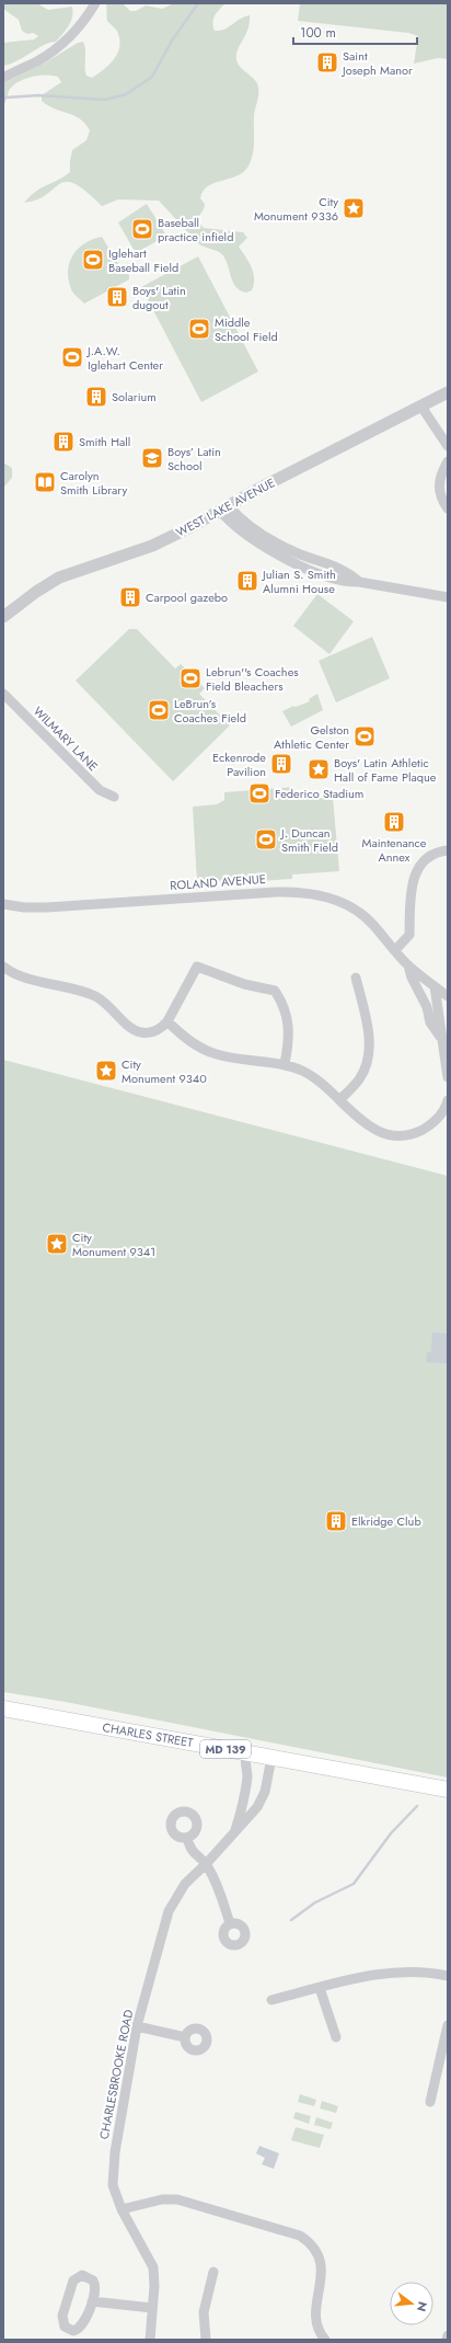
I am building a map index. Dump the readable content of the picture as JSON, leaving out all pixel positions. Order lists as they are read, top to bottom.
{
  "streets": {
    "main road": ["CHARLES STREET", "MD 139"],
    "street": [
      "WEST LAKE AVENUE",
      "WILMARY LANE",
      "ROLAND AVENUE",
      "CHARLESBROOKE ROAD"
    ]
  },
  "crossings": [
    ["CHARLES STREET", "CHARLESBROOKE ROAD"]
  ],
  "places": {
    "building": [
      "Saint Joseph Manor",
      "Boys' Latin dugout",
      "Solarium",
      "Smith Hall",
      "Julian S. Smith Alumni House",
      "Carpool gazebo",
      "Eckenrode Pavilion",
      "Maintenance Annex",
      "Elkridge Club"
    ],
    "place": [
      "City Monument 9336",
      "Boys' Latin Athletic Hall of Fame Plaque",
      "City Monument 9340",
      "City Monument 9341"
    ],
    "sports": [
      "Baseball practice infield",
      "Iglehart Baseball Field",
      "Middle School Field",
      "J.A.W. Iglehart Center",
      "Lebrun''s Coaches Field Bleachers",
      "LeBrun’s Coaches Field",
      "Gelston Athletic Center",
      "Federico Stadium",
      "J. Duncan Smith Field"
    ],
    "school or university": ["Boys’ Latin School"],
    "library": ["Carolyn Smith Library"]
  },
  "scale_bar": "100 m",
  "north": "right"
}
